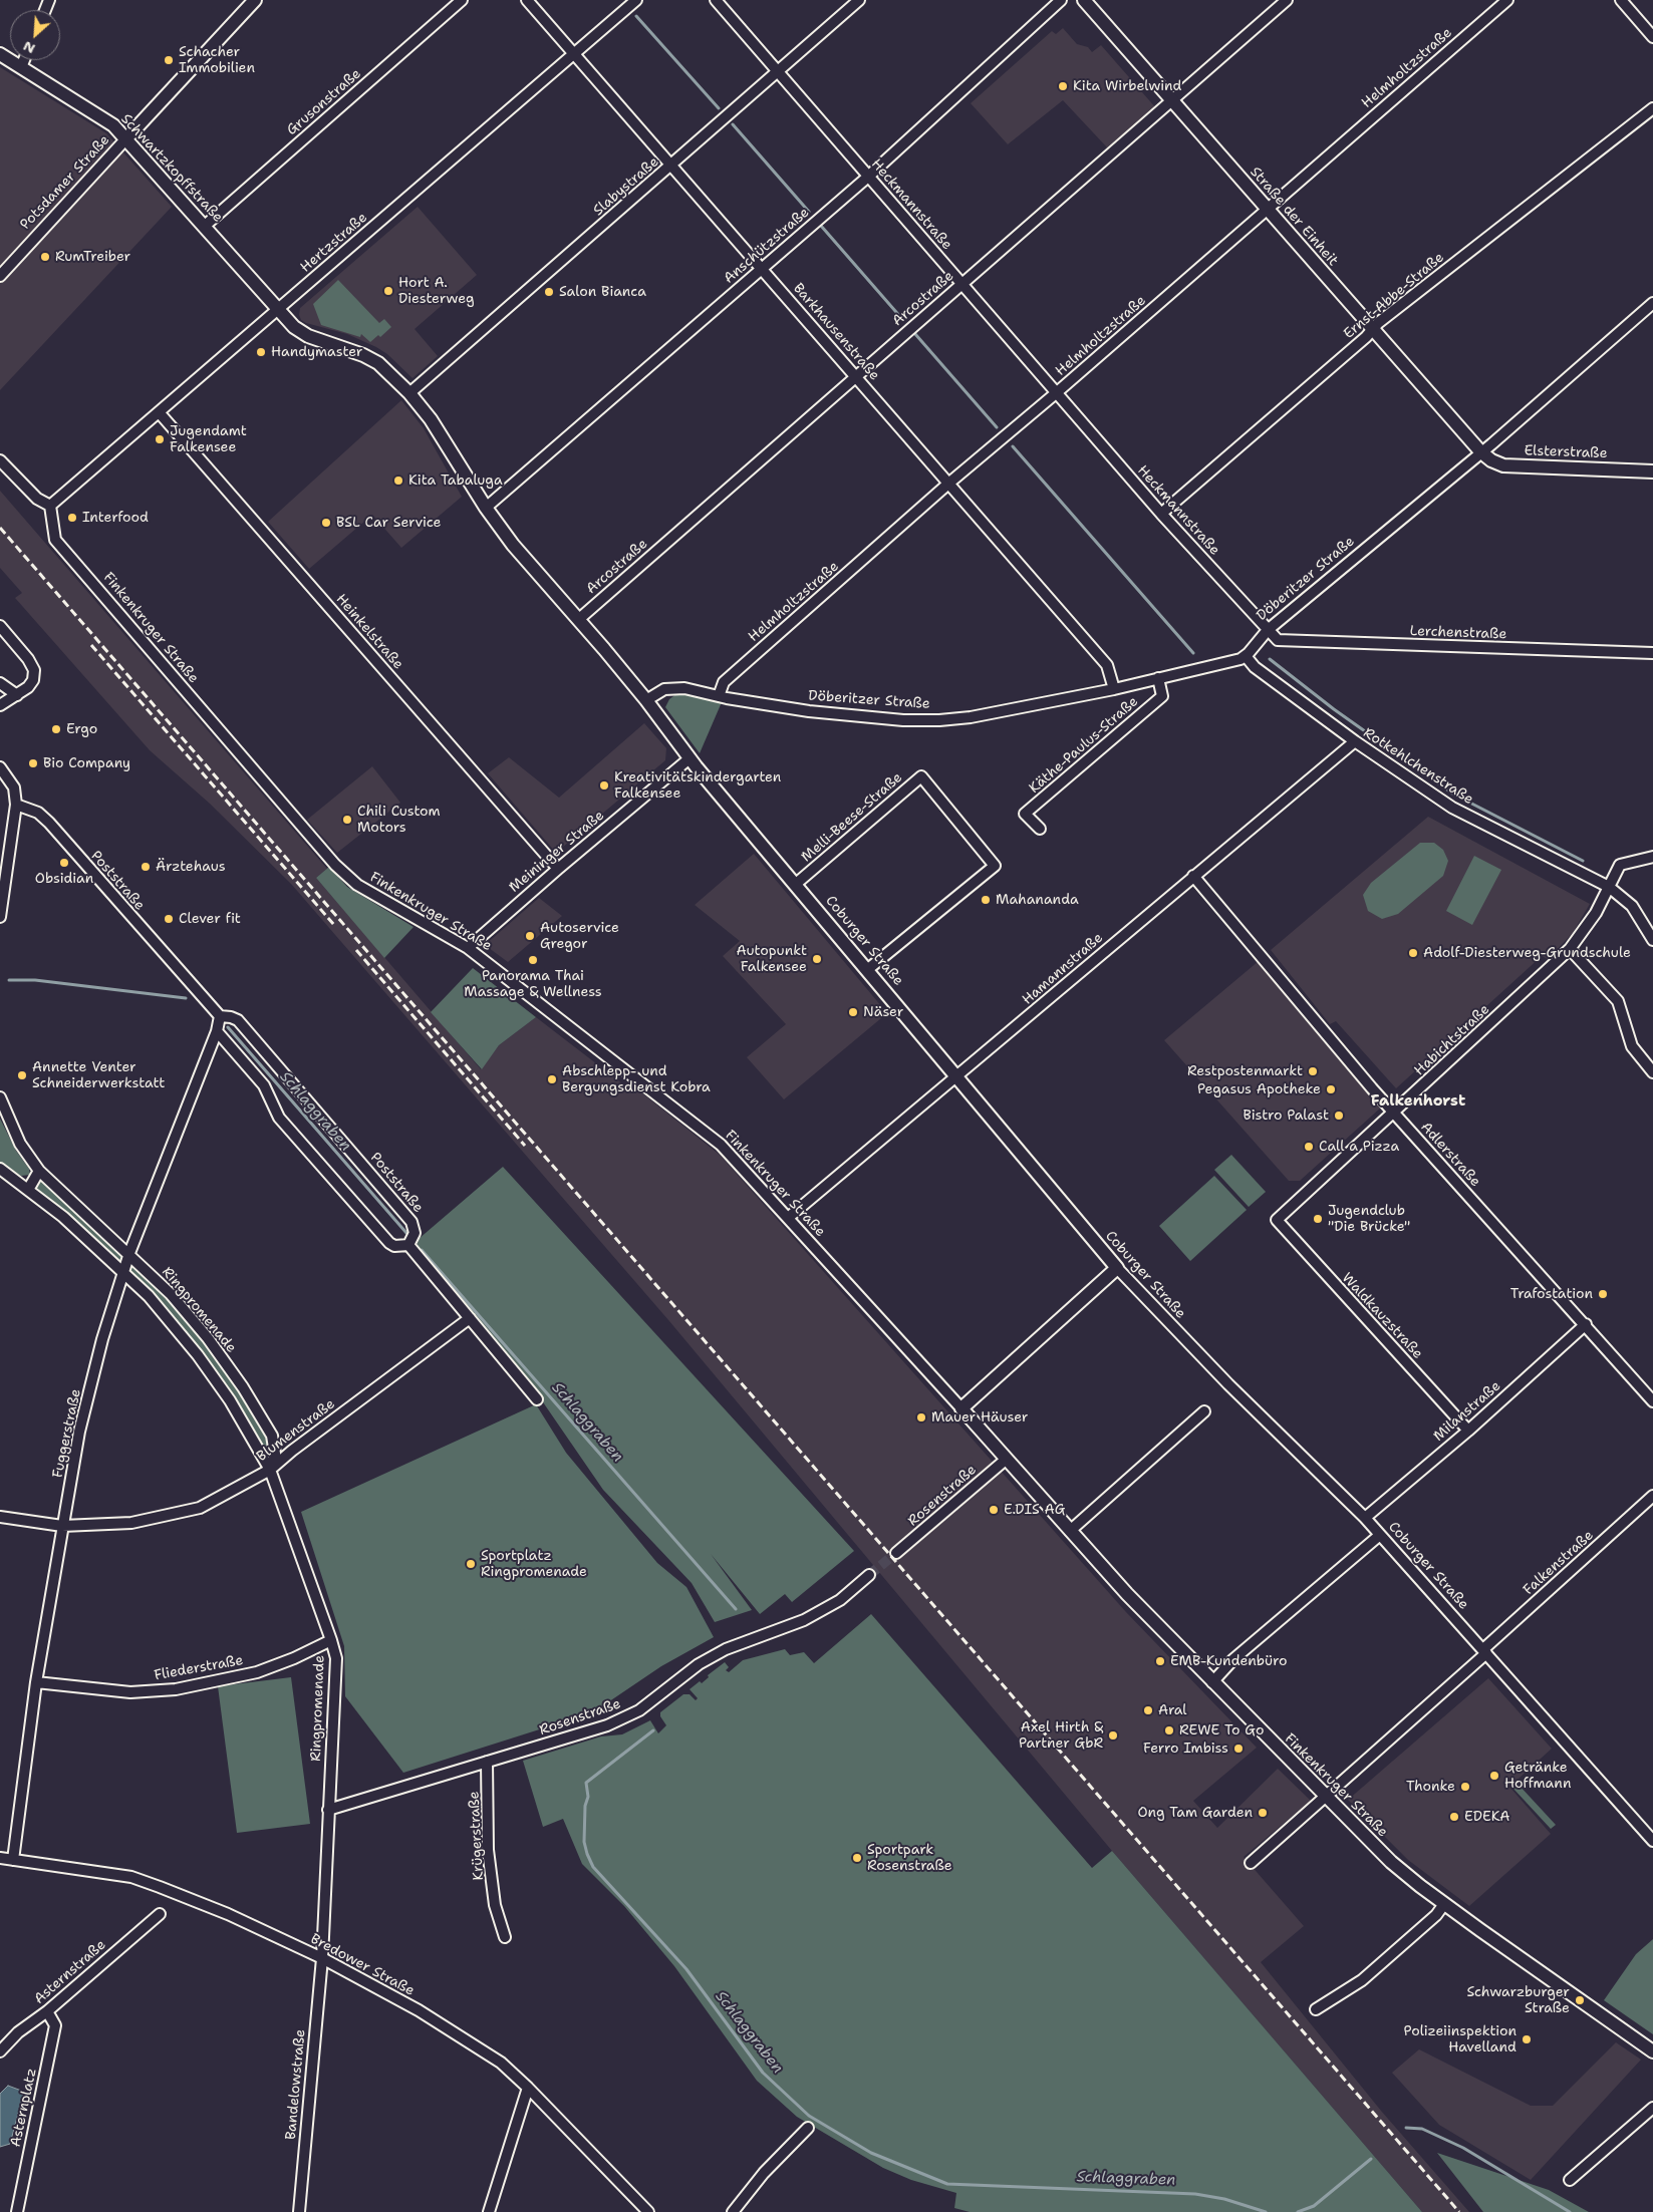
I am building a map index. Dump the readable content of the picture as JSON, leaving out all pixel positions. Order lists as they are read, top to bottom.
{
  "streets": {
    "street": [
      "Helmholtzstraße",
      "Grusonstraße",
      "Schwartzkopffstraße",
      "Potsdamer Straße",
      "Slabystraße",
      "Heckmannstraße",
      "Straße der Einheit",
      "Hertzstraße",
      "Anschützstraße",
      "Ernst-Abbe-Straße",
      "Arcostraße",
      "Barkhausenstraße",
      "Elsterstraße",
      "Döberitzer Straße",
      "Finkenkruger Straße",
      "Heinkelstraße",
      "Lerchenstraße",
      "Käthe-Paulus-Straße",
      "Rotkehlchenstraße",
      "Melli-Beese-Straße",
      "Meininger Straße",
      "Poststraße",
      "Coburger Straße",
      "Hamannstraße",
      "Habichtstraße",
      "Adlerstraße",
      "Ringpromenade",
      "Waldkauzstraße",
      "Milanstraße",
      "Blumenstraße",
      "Fuggerstraße",
      "Rosenstraße",
      "Falkenstraße",
      "Fliederstraße",
      "Krügerstraße",
      "Bredower Straße",
      "Asternstraße",
      "Bandelowstraße",
      "Asternplatz"
    ]
  },
  "crossings": [
    ["Helmholtzstraße", "Heckmannstraße"],
    ["Helmholtzstraße", "Straße der Einheit"],
    ["Helmholtzstraße", "Barkhausenstraße"],
    ["Helmholtzstraße", "Döberitzer Straße"],
    ["Grusonstraße", "Schwartzkopffstraße"],
    ["Schwartzkopffstraße", "Potsdamer Straße"],
    ["Schwartzkopffstraße", "Hertzstraße"],
    ["Slabystraße", "Heckmannstraße"],
    ["Slabystraße", "Barkhausenstraße"],
    ["Heckmannstraße", "Anschützstraße"],
    ["Heckmannstraße", "Ernst-Abbe-Straße"],
    ["Heckmannstraße", "Arcostraße"],
    ["Heckmannstraße", "Döberitzer Straße"],
    ["Heckmannstraße", "Lerchenstraße"],
    ["Straße der Einheit", "Ernst-Abbe-Straße"],
    ["Straße der Einheit", "Arcostraße"],
    ["Straße der Einheit", "Elsterstraße"],
    ["Straße der Einheit", "Döberitzer Straße"],
    ["Hertzstraße", "Barkhausenstraße"],
    ["Hertzstraße", "Finkenkruger Straße"],
    ["Hertzstraße", "Heinkelstraße"],
    ["Anschützstraße", "Barkhausenstraße"],
    ["Arcostraße", "Barkhausenstraße"],
    ["Barkhausenstraße", "Döberitzer Straße"],
    ["Elsterstraße", "Döberitzer Straße"],
    ["Döberitzer Straße", "Lerchenstraße"],
    ["Döberitzer Straße", "Käthe-Paulus-Straße"],
    ["Döberitzer Straße", "Rotkehlchenstraße"],
    ["Döberitzer Straße", "Coburger Straße"],
    ["Finkenkruger Straße", "Meininger Straße"],
    ["Finkenkruger Straße", "Hamannstraße"],
    ["Finkenkruger Straße", "Rosenstraße"],
    ["Finkenkruger Straße", "Falkenstraße"],
    ["Heinkelstraße", "Meininger Straße"],
    ["Rotkehlchenstraße", "Hamannstraße"],
    ["Rotkehlchenstraße", "Habichtstraße"],
    ["Melli-Beese-Straße", "Coburger Straße"],
    ["Meininger Straße", "Coburger Straße"],
    ["Coburger Straße", "Hamannstraße"],
    ["Coburger Straße", "Milanstraße"],
    ["Coburger Straße", "Falkenstraße"],
    ["Hamannstraße", "Adlerstraße"],
    ["Habichtstraße", "Adlerstraße"],
    ["Habichtstraße", "Waldkauzstraße"],
    ["Adlerstraße", "Milanstraße"],
    ["Ringpromenade", "Blumenstraße"],
    ["Ringpromenade", "Fuggerstraße"],
    ["Ringpromenade", "Rosenstraße"],
    ["Ringpromenade", "Fliederstraße"],
    ["Ringpromenade", "Bredower Straße"],
    ["Ringpromenade", "Bandelowstraße"],
    ["Waldkauzstraße", "Milanstraße"],
    ["Blumenstraße", "Fuggerstraße"],
    ["Fuggerstraße", "Fliederstraße"],
    ["Fuggerstraße", "Bredower Straße"],
    ["Rosenstraße", "Krügerstraße"],
    ["Bredower Straße", "Bandelowstraße"],
    ["Asternstraße", "Asternplatz"]
  ],
  "districts": ["Falkenhorst"],
  "water": ["Schlaggraben"],
  "places": [
    "Schacher Immobilien",
    "Kita Wirbelwind",
    "RumTreiber",
    "Hort A. Diesterweg",
    "Salon Bianca",
    "Handymaster",
    "Jugendamt Falkensee",
    "Kita Tabaluga",
    "Interfood",
    "BSL Car Service",
    "Ergo",
    "Bio Company",
    "Kreativitätskindergarten Falkensee",
    "Chili Custom Motors",
    "Obsidian",
    "Ärztehaus",
    "Mahananda",
    "Clever fit",
    "Autoservice Gregor",
    "Adolf-Diesterweg-Grundschule",
    "Autopunkt Falkensee",
    "Panorama Thai Massage & Wellness",
    "Näser",
    "Restpostenmarkt",
    "Annette Venter Schneiderwerkstatt",
    "Abschlepp- und Bergungsdienst Kobra",
    "Pegasus Apotheke",
    "Bistro Palast",
    "Call a Pizza",
    "Jugendclub \"Die Brücke\"",
    "Trafostation",
    "Mauer Häuser",
    "E.DIS AG",
    "Sportplatz Ringpromenade",
    "EMB-Kundenbüro",
    "Aral",
    "REWE To Go",
    "Axel Hirth & Partner GbR",
    "Ferro Imbiss",
    "Getränke Hoffmann",
    "Thonke",
    "Ong Tam Garden",
    "EDEKA",
    "Sportpark Rosenstraße",
    "Schwarzburger Straße",
    "Polizeiinspektion Havelland"
  ],
  "north": "bottom left"
}
